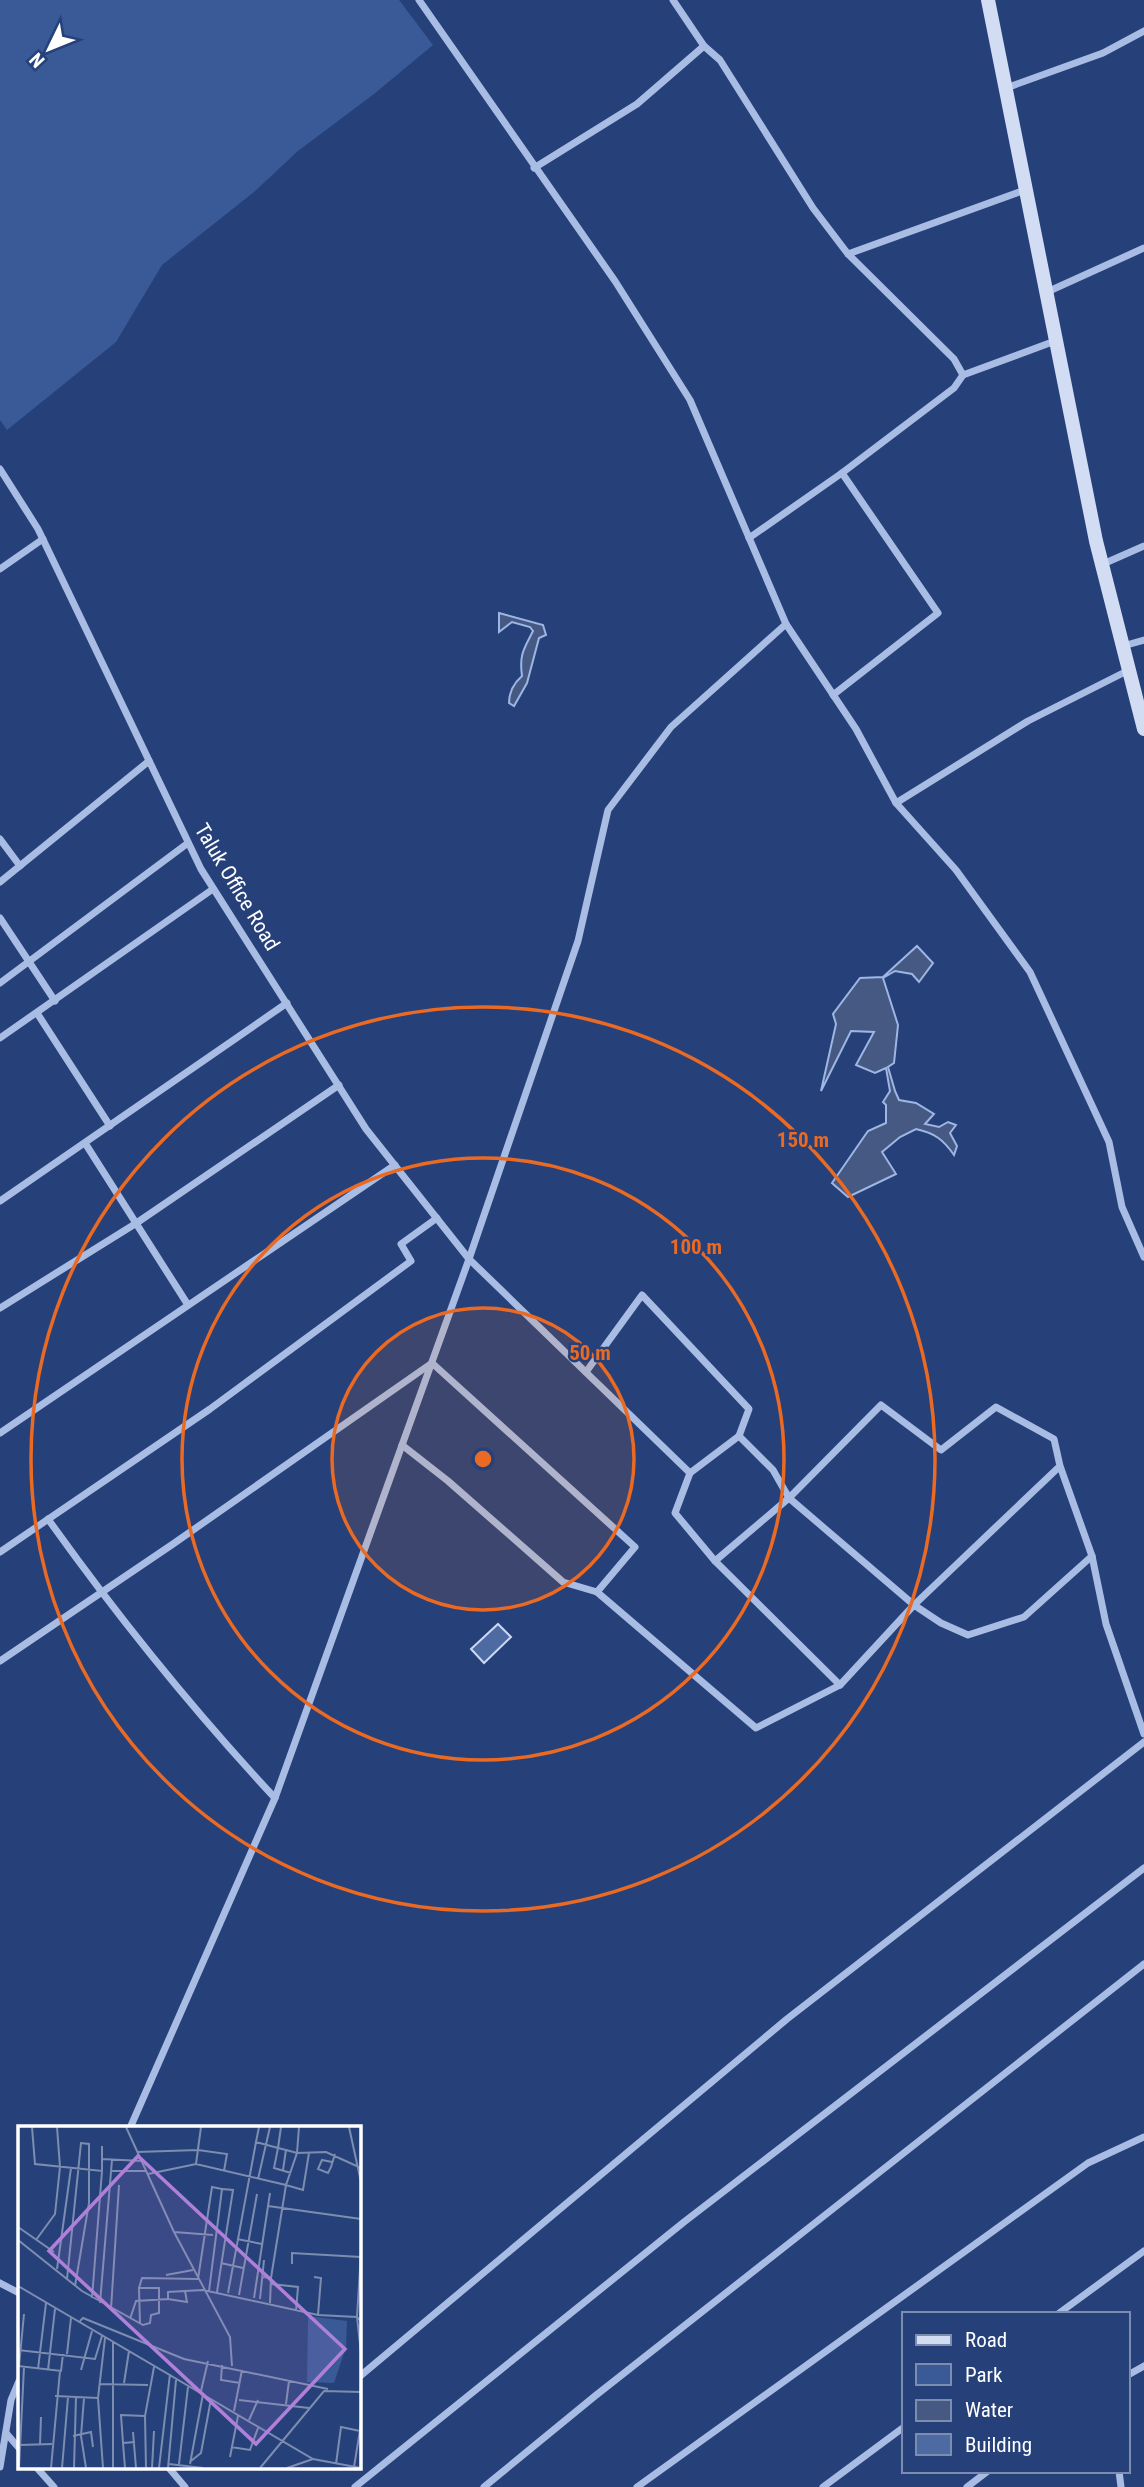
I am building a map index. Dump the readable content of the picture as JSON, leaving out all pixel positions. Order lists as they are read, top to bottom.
{
  "streets": {
    "street": ["Taluk Office Road"]
  },
  "legend": [
    "Road",
    "Park",
    "Water",
    "Building"
  ],
  "north": "bottom left",
  "rings": ["150 m", "100 m", "50 m"]
}
